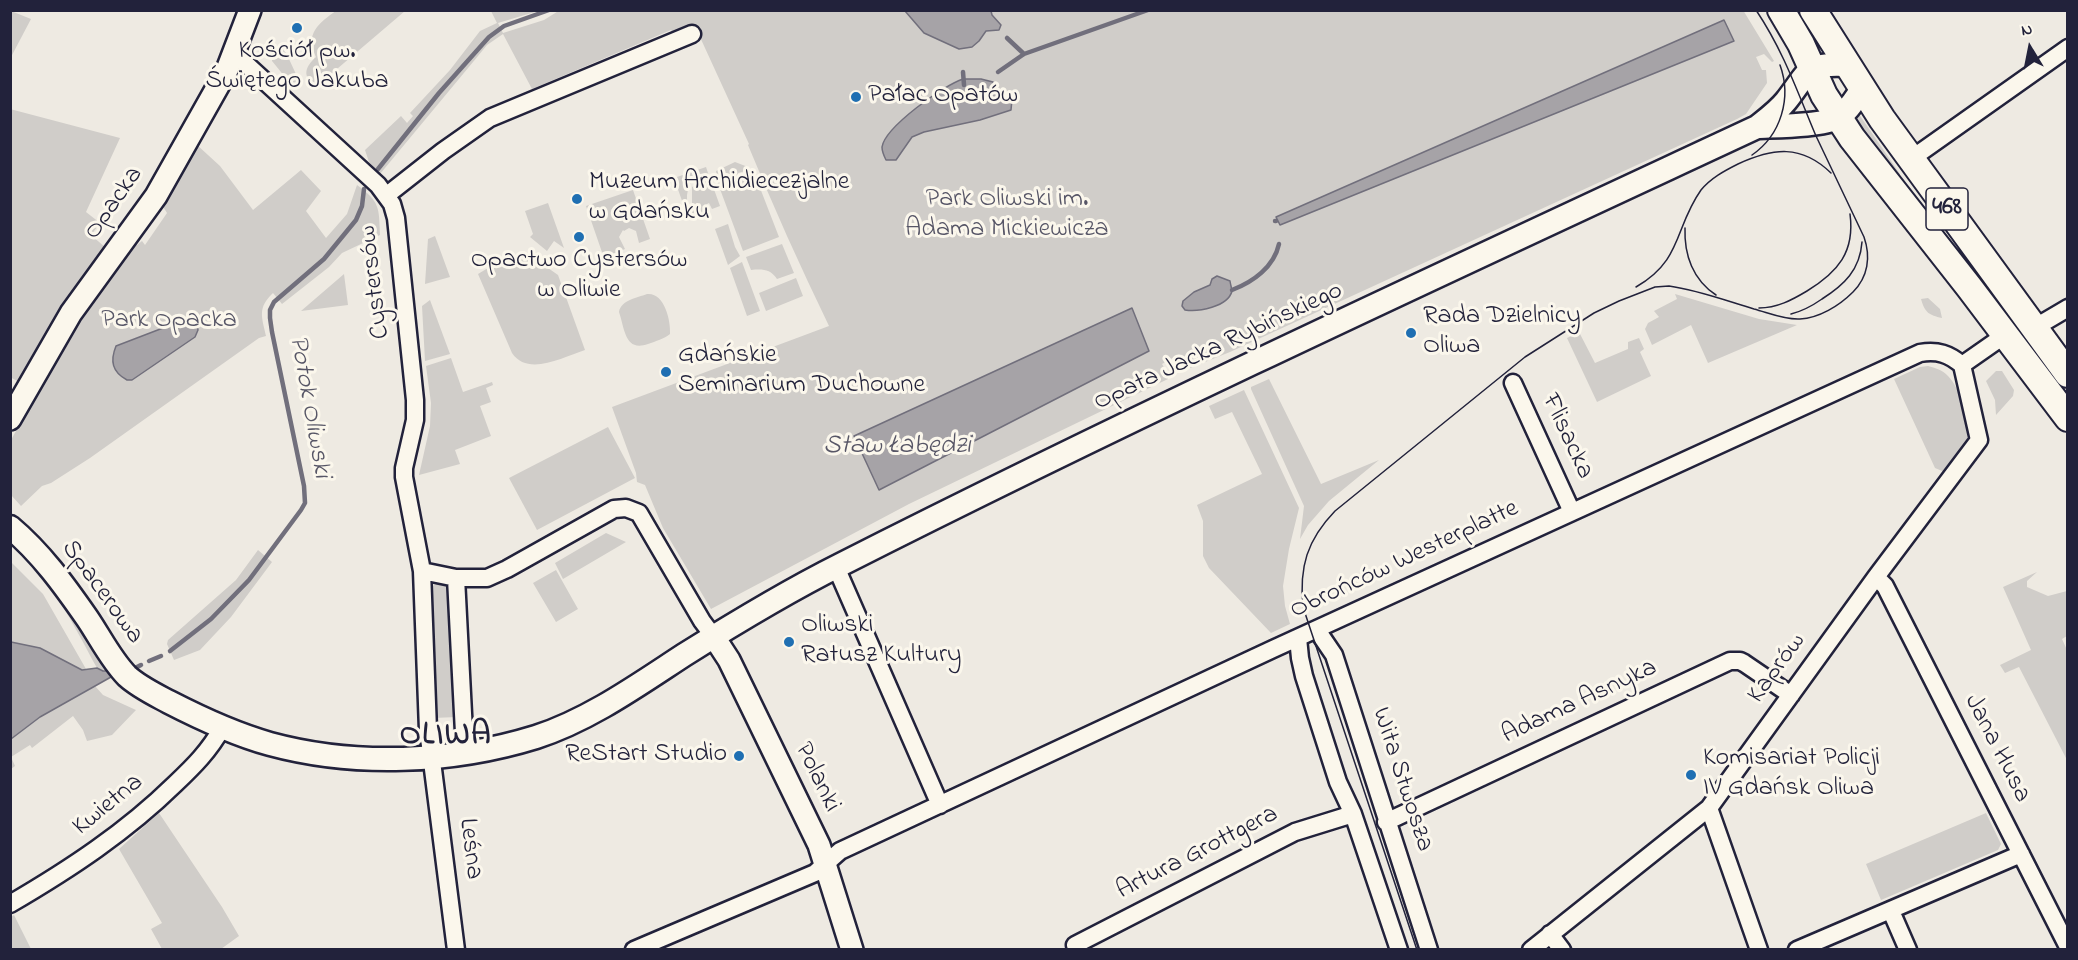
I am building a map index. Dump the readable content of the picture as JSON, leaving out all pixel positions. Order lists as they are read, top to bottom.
{
  "streets": {
    "main road": ["468", "Opata Jacka Rybińskiego", "Spacerowa"],
    "street": [
      "Opacka",
      "Cystersów",
      "Flisacka",
      "Obrońców Westerplatte",
      "Kaprów",
      "Adama Asnyka",
      "Jana Husa",
      "Polanki",
      "Wita Stwosza",
      "Kwietna",
      "Leśna",
      "Artura Grottgera"
    ]
  },
  "crossings": [
    ["Opacka", "Cystersów"],
    ["468", "Opata Jacka Rybińskiego"],
    ["Cystersów", "Opata Jacka Rybińskiego"],
    ["Cystersów", "Spacerowa"],
    ["Cystersów", "Leśna"],
    ["Opata Jacka Rybińskiego", "Spacerowa"],
    ["Opata Jacka Rybińskiego", "Polanki"],
    ["Opata Jacka Rybińskiego", "Leśna"],
    ["Flisacka", "Obrońców Westerplatte"],
    ["Obrońców Westerplatte", "Kaprów"],
    ["Obrońców Westerplatte", "Polanki"],
    ["Obrońców Westerplatte", "Wita Stwosza"],
    ["Spacerowa", "Kwietna"],
    ["Spacerowa", "Leśna"],
    ["Kaprów", "Adama Asnyka"],
    ["Kaprów", "Jana Husa"],
    ["Adama Asnyka", "Wita Stwosza"]
  ],
  "districts": ["OLIWA"],
  "water": ["Potok Oliwski", "Staw Łabędzi"],
  "parks": ["Park Oliwski im. Adama Mickiewicza", "Park Opacka"],
  "places": [
    "Kościół pw. Świętego Jakuba",
    "Pałac Opatów",
    "Muzeum Archidiecezjalne w Gdańsku",
    "Opactwo Cystersów w Oliwie",
    "Rada Dzielnicy Oliwa",
    "Gdańskie Seminarium Duchowne",
    "Oliwski Ratusz Kultury",
    "ReStart Studio",
    "Komisariat Policji IV Gdańsk Oliwa"
  ],
  "north": "top"
}
